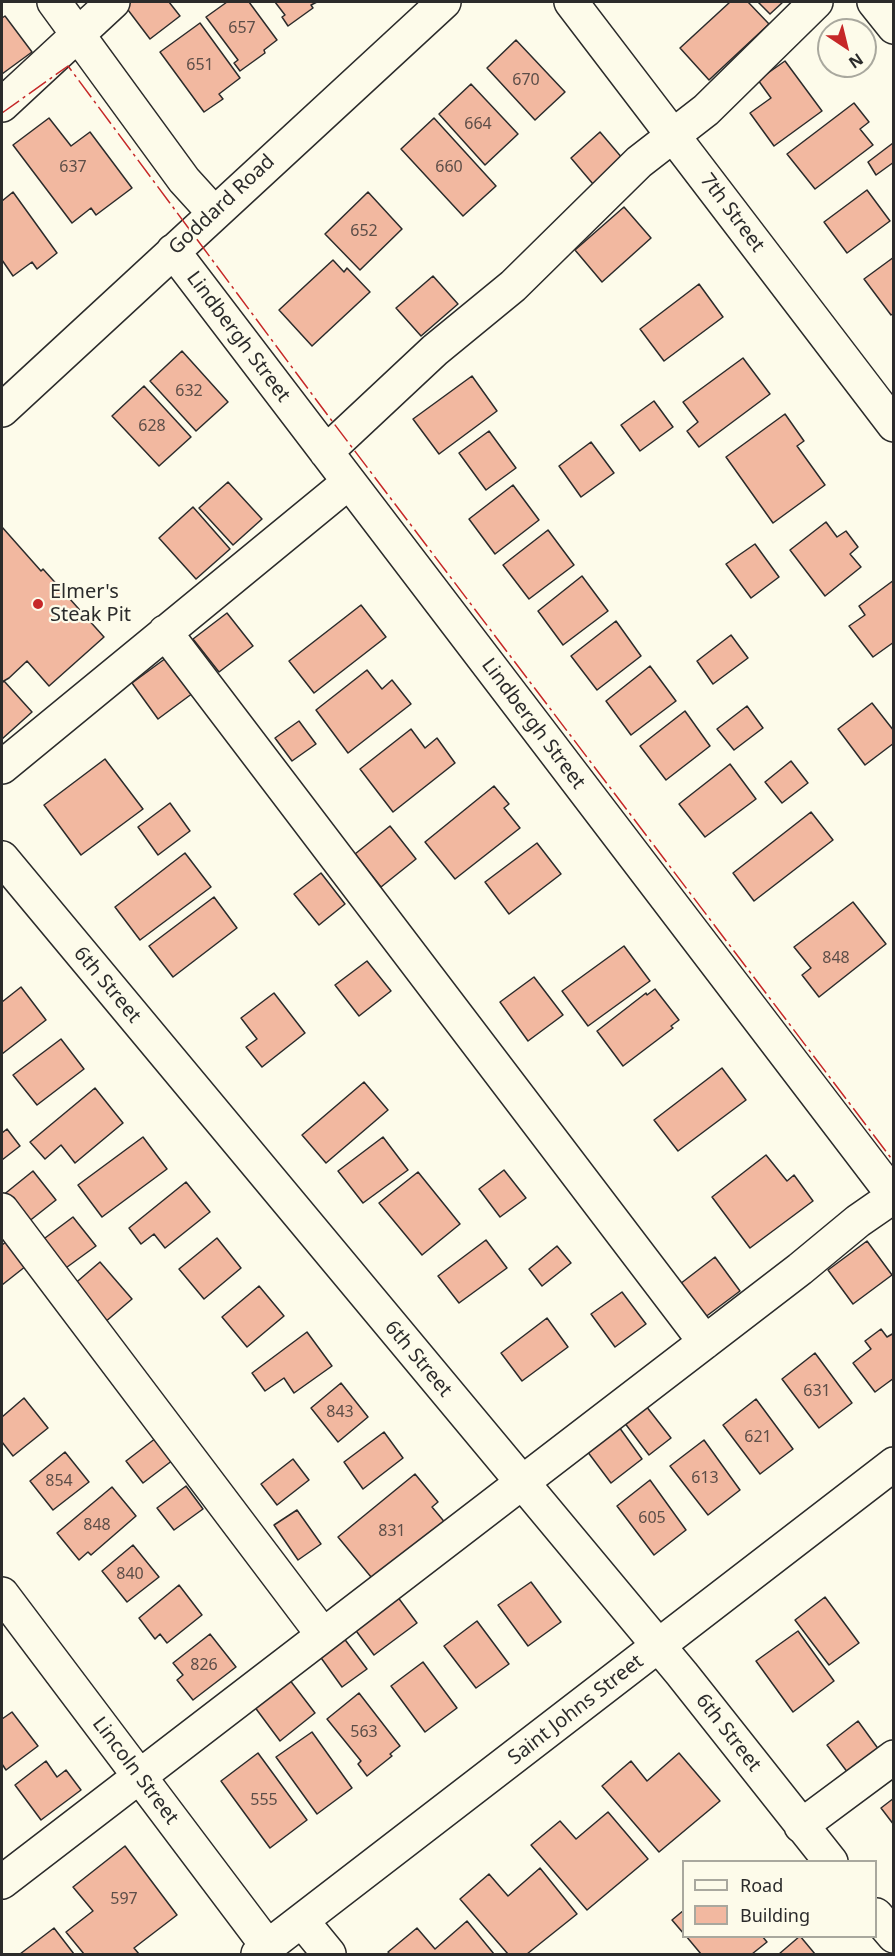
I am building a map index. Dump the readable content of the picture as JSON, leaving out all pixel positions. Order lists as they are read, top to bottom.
{
  "streets": {
    "street": [
      "Goddard Road",
      "7th Street",
      "Lindbergh Street",
      "6th Street",
      "Saint Johns Street",
      "Lincoln Street"
    ]
  },
  "crossings": [
    ["Goddard Road", "Lindbergh Street"],
    ["6th Street", "Saint Johns Street"],
    ["Saint Johns Street", "Lincoln Street"]
  ],
  "places": ["Elmer's Steak Pit"],
  "house_numbers": [
    "657",
    "651",
    "670",
    "664",
    "637",
    "660",
    "652",
    "632",
    "628",
    "848",
    "631",
    "843",
    "621",
    "613",
    "854",
    "605",
    "848",
    "831",
    "840",
    "826",
    "563",
    "555",
    "597"
  ],
  "legend": ["Road", "Building"],
  "north": "bottom right"
}
